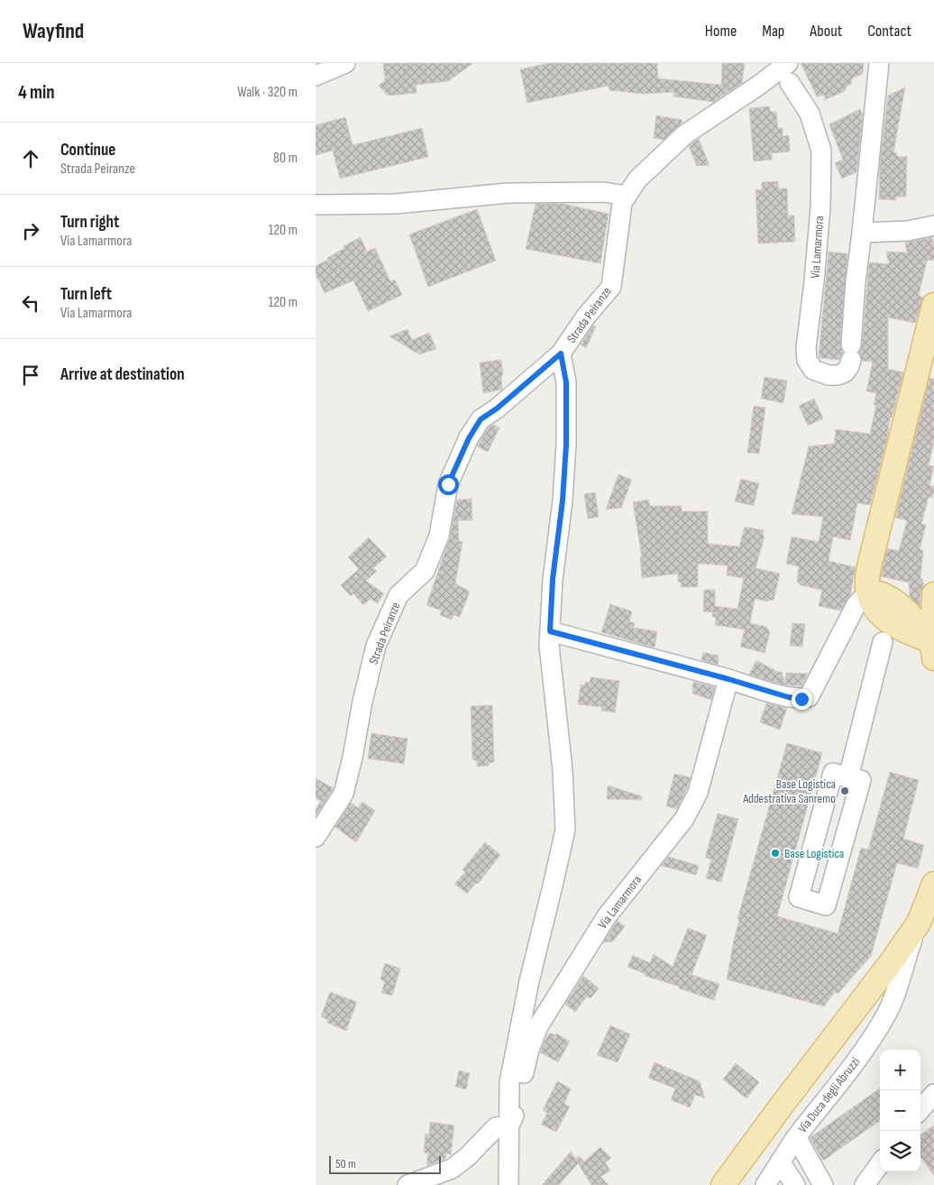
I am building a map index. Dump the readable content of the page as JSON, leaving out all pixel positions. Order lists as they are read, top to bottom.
{
  "streets": {
    "street": ["Via Lamarmora", "Strada Peiranze", "Via Duca degli Abruzzi"]
  },
  "crossings": [
    ["Via Lamarmora", "Strada Peiranze"]
  ],
  "places": ["Base Logistica Addestrativa Sanremo", "Base Logistica"],
  "scale_bar": "50 m",
  "page": {
    "header": "Wayfind",
    "nav": [
      "Home",
      "Map",
      "About",
      "Contact"
    ],
    "heading": ["4 min", "Walk · 320 m"],
    "list": [
      ["Continue", "Strada Peiranze", "80 m"],
      ["Turn right", "Via Lamarmora", "120 m"],
      ["Turn left", "Via Lamarmora", "120 m"],
      "Arrive at destination"
    ],
    "map_buttons": ["+", "−"],
    "scale": "50 m"
  }
}
